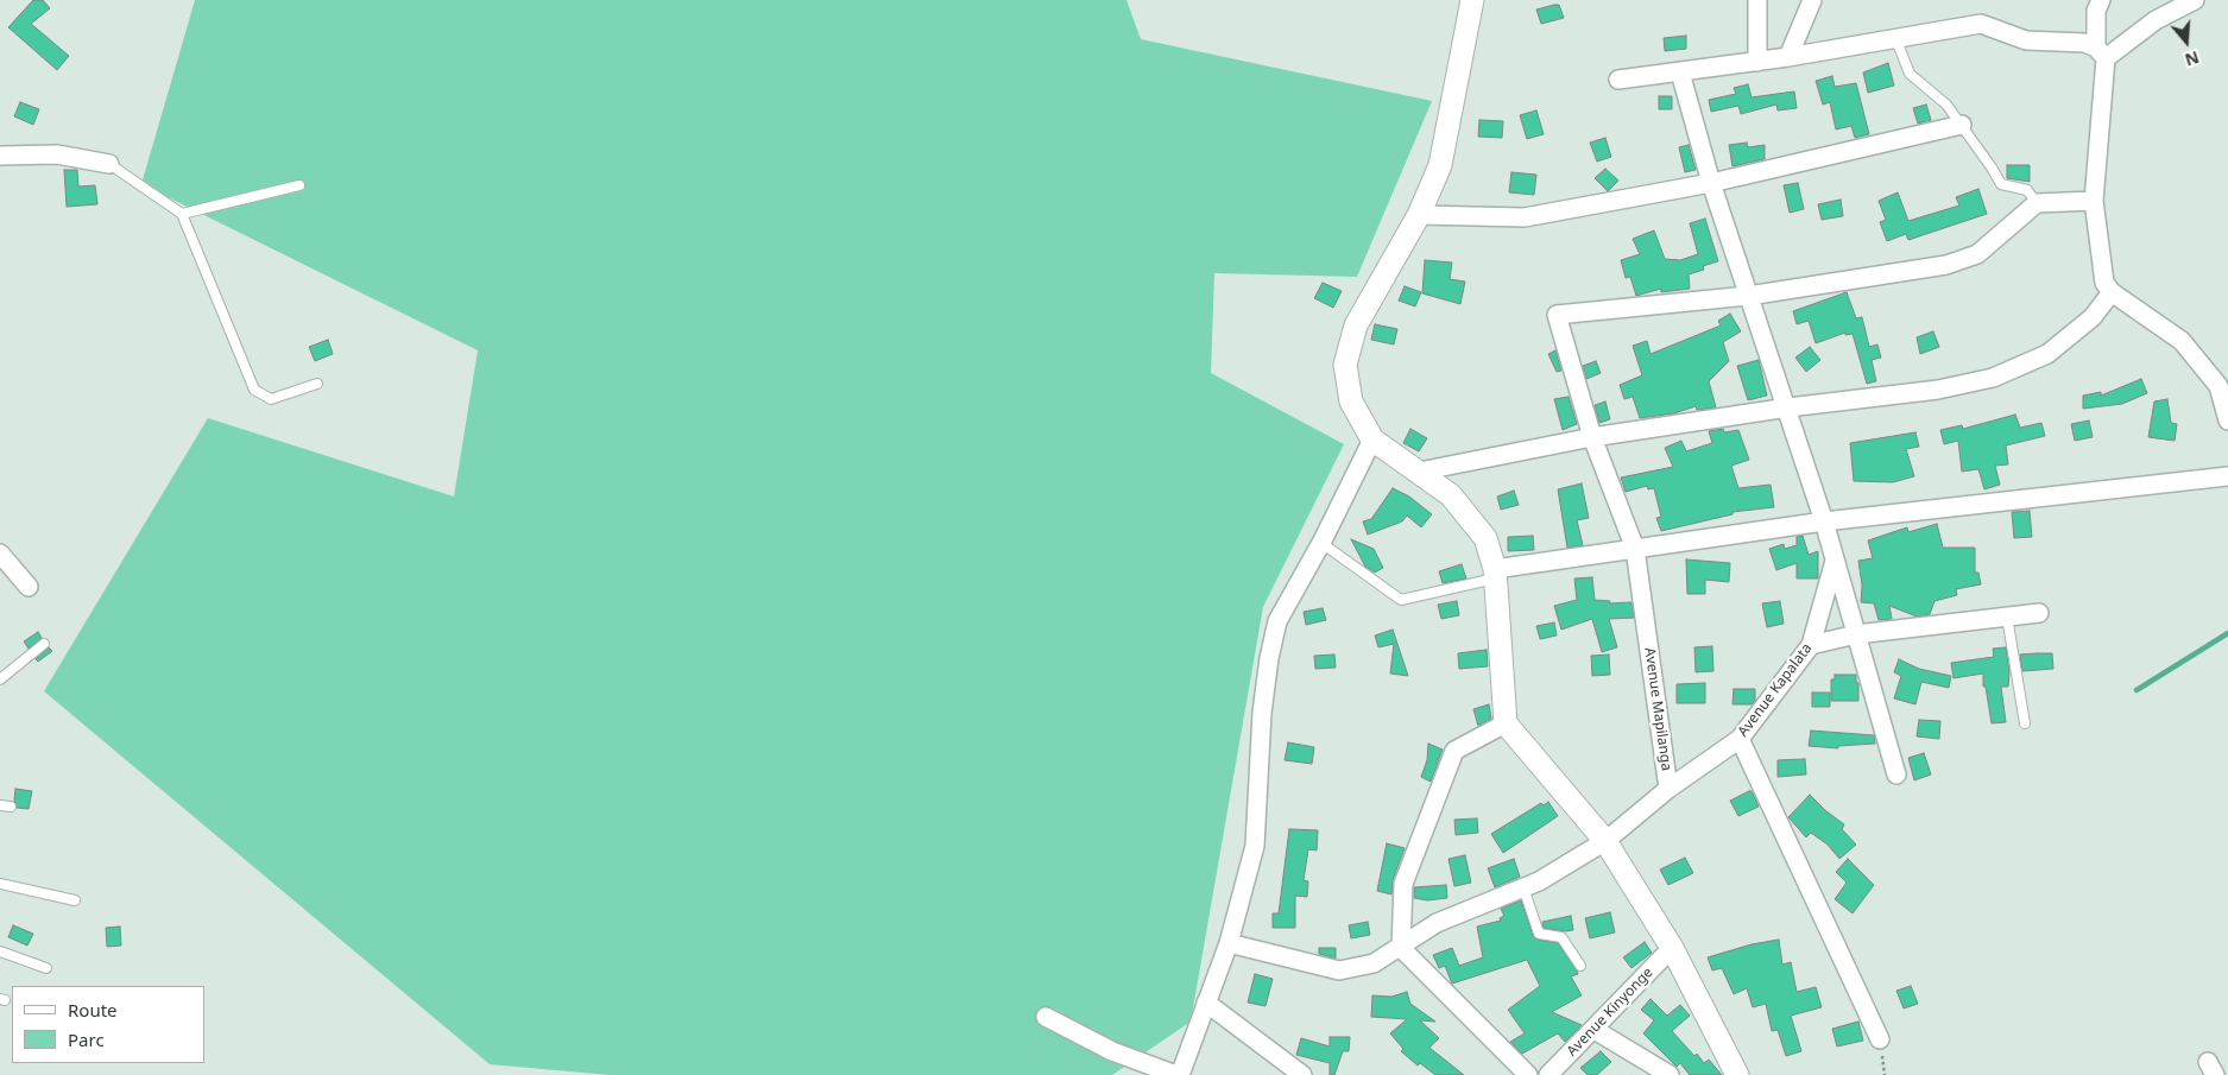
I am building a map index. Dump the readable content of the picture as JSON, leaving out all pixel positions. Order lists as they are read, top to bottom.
{
  "streets": {
    "street": ["Avenue Kapalata", "Avenue Mapilanga", "Avenue Kinyonge"]
  },
  "crossings": [
    ["Avenue Kapalata", "Avenue Mapilanga"]
  ],
  "legend": ["Route", "Parc"],
  "north": "bottom"
}
